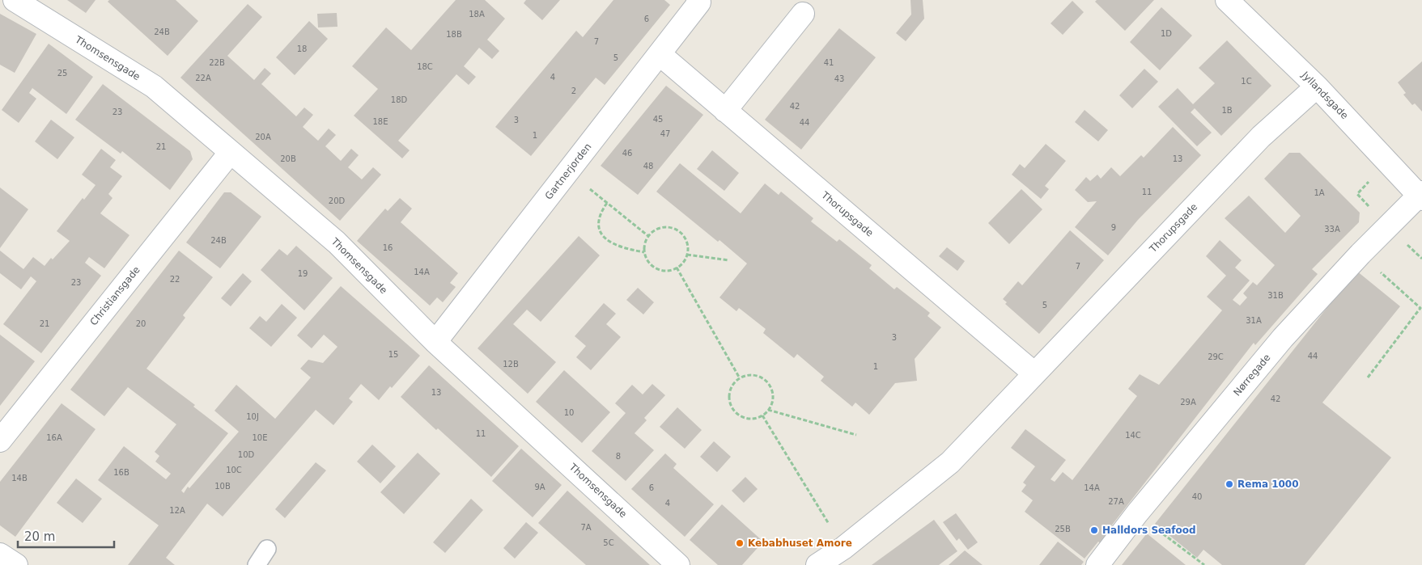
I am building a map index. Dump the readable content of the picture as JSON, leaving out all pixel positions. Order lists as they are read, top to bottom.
{
  "streets": {
    "street": [
      "Thomsensgade",
      "Jyllandsgade",
      "Gartnerjorden",
      "Thorupsgade",
      "Christiansgade",
      "Nørregade"
    ]
  },
  "crossings": [
    ["Thomsensgade", "Gartnerjorden"],
    ["Thomsensgade", "Christiansgade"],
    ["Jyllandsgade", "Thorupsgade"],
    ["Jyllandsgade", "Nørregade"],
    ["Gartnerjorden", "Thorupsgade"]
  ],
  "places": ["Rema 1000", "Halldors Seafood", "Kebabhuset Amore"],
  "house_numbers": [
    "18A",
    "6",
    "24B",
    "1D",
    "18B",
    "7",
    "18",
    "5",
    "22B",
    "41",
    "18C",
    "25",
    "4",
    "22A",
    "43",
    "1C",
    "2",
    "18D",
    "42",
    "1B",
    "23",
    "45",
    "3",
    "18E",
    "44",
    "47",
    "1",
    "20A",
    "21",
    "46",
    "20B",
    "13",
    "48",
    "11",
    "1A",
    "20D",
    "9",
    "33A",
    "24B",
    "16",
    "7",
    "14A",
    "19",
    "22",
    "23",
    "31B",
    "5",
    "31A",
    "21",
    "20",
    "3",
    "15",
    "44",
    "29C",
    "12B",
    "1",
    "13",
    "42",
    "29A",
    "10",
    "10J",
    "11",
    "14C",
    "16A",
    "10E",
    "10D",
    "8",
    "10C",
    "16B",
    "14B",
    "10B",
    "9A",
    "6",
    "14A",
    "40",
    "27A",
    "4",
    "12A",
    "7A",
    "25B",
    "5C"
  ],
  "scale_bar": "20 m"
}
